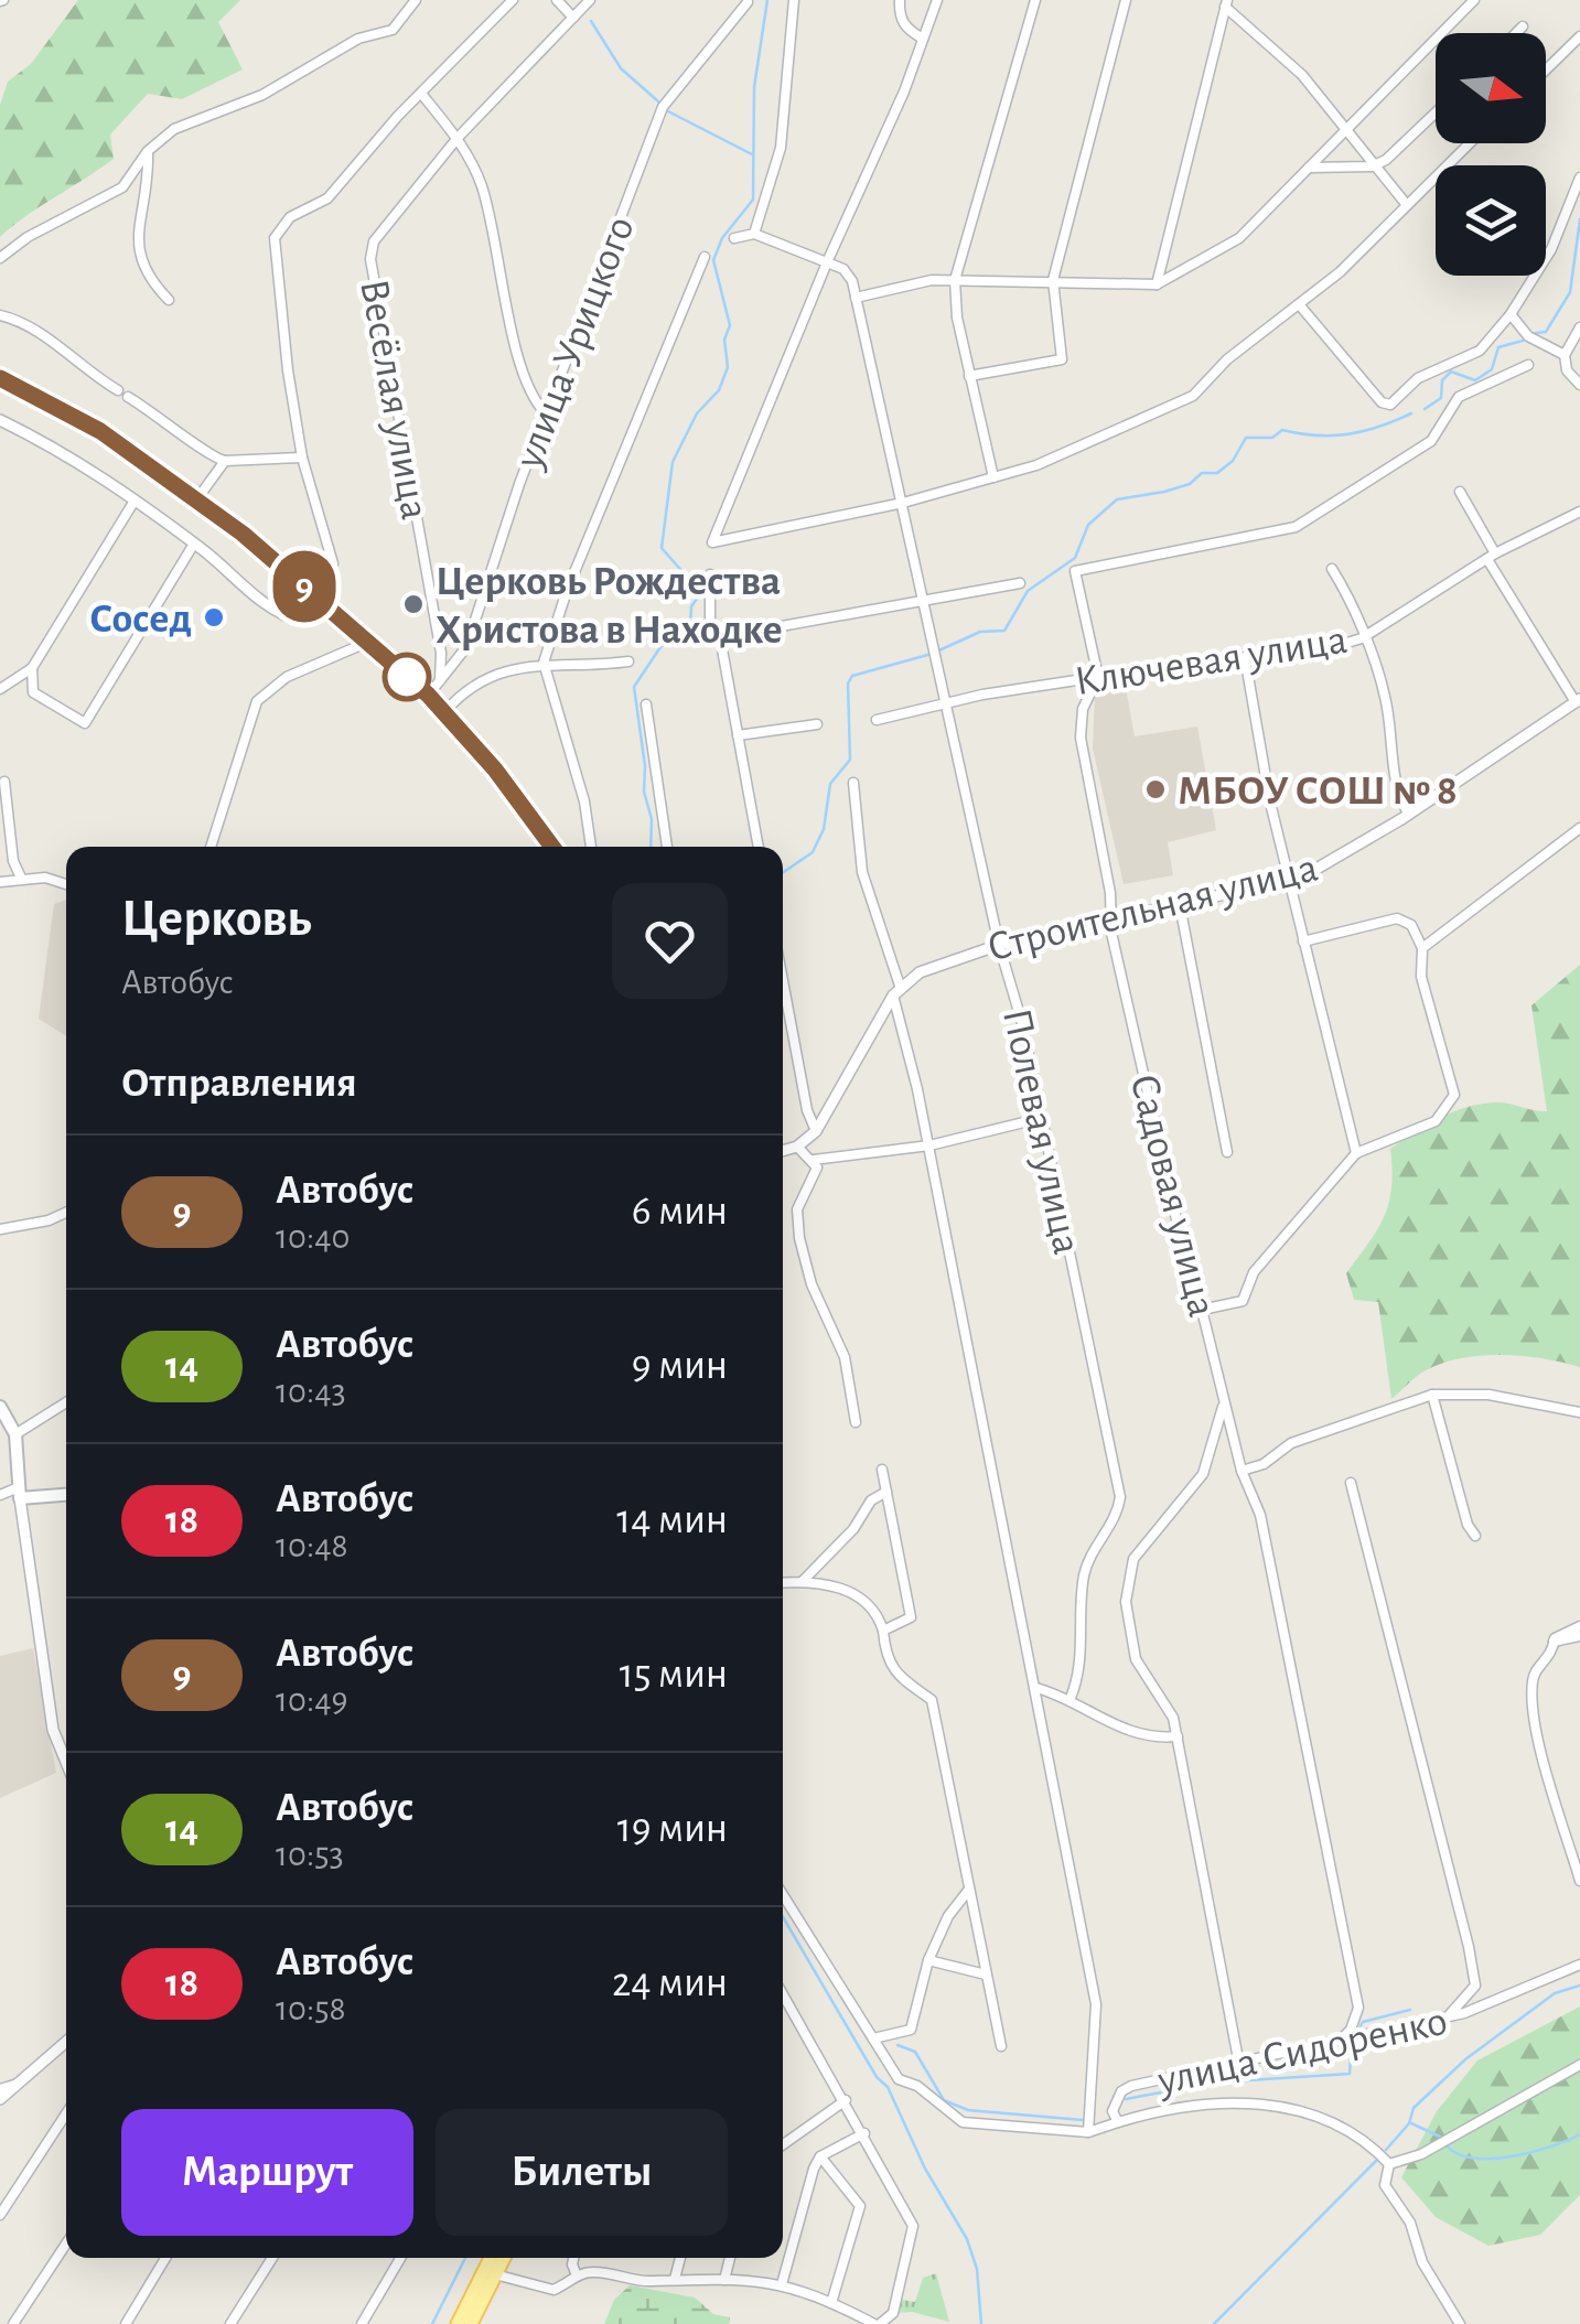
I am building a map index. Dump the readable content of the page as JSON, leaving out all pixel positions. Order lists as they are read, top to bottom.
{
  "streets": {
    "street": [
      "улица Урицкого",
      "Весёлая улица",
      "Ключевая улица",
      "Строительная улица",
      "Полевая улица",
      "Садовая улица",
      "улица Сидоренко"
    ]
  },
  "crossings": [
    ["улица Урицкого", "Весёлая улица"],
    ["Ключевая улица", "Полевая улица"],
    ["Ключевая улица", "Садовая улица"],
    ["Строительная улица", "Полевая улица"],
    ["Строительная улица", "Садовая улица"],
    ["Садовая улица", "улица Сидоренко"]
  ],
  "places": ["Церковь Рождества Христова в Находке", "Сосед", "МБОУ СОШ № 8"],
  "lines": ["bus line 9"],
  "north": "right",
  "page": {
    "on_map": "9",
    "heading": [
      ["Церковь", "Автобус"],
      "Отправления"
    ],
    "list": [
      {
        "mark": "9",
        "name": "Автобус",
        "note": "10:40",
        "value": "6 мин"
      },
      {
        "mark": "14",
        "name": "Автобус",
        "note": "10:43",
        "value": "9 мин"
      },
      {
        "mark": "18",
        "name": "Автобус",
        "note": "10:48",
        "value": "14 мин"
      },
      {
        "mark": "9",
        "name": "Автобус",
        "note": "10:49",
        "value": "15 мин"
      },
      {
        "mark": "14",
        "name": "Автобус",
        "note": "10:53",
        "value": "19 мин"
      },
      {
        "mark": "18",
        "name": "Автобус",
        "note": "10:58",
        "value": "24 мин"
      }
    ],
    "buttons": ["Маршрут", "Билеты"]
  }
}
